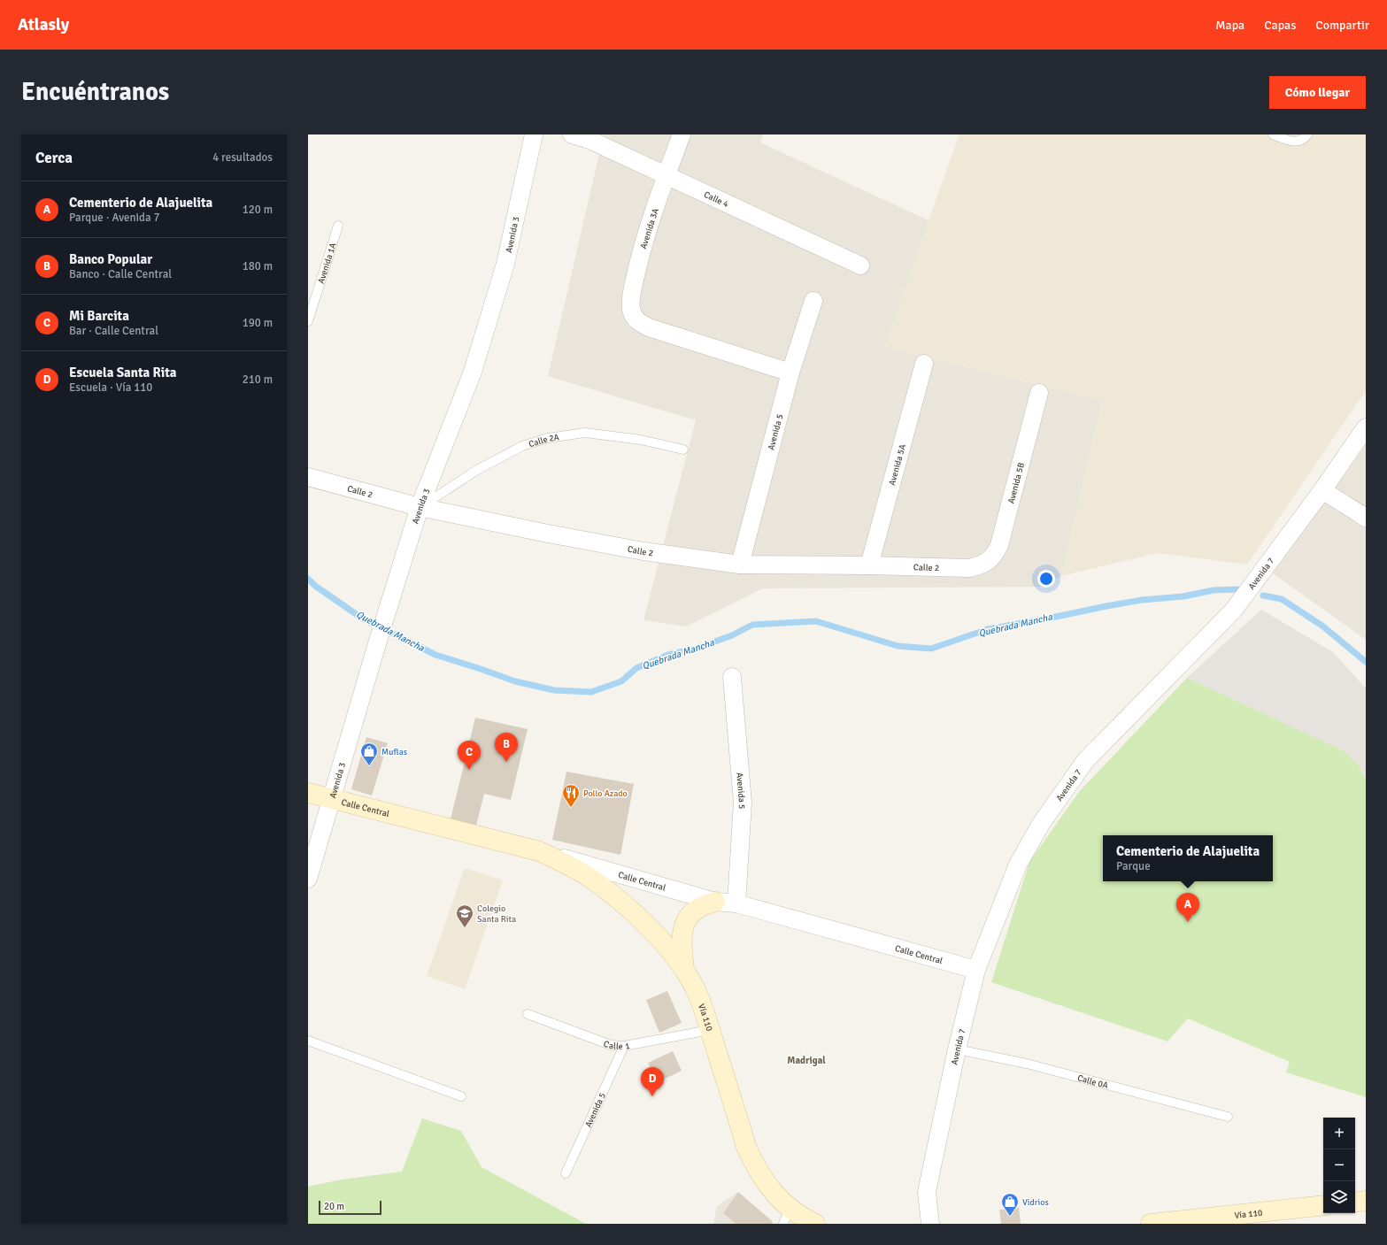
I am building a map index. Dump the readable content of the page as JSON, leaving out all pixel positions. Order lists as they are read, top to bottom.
{
  "streets": {
    "main road": ["Calle Central", "Vía 110"],
    "street": [
      "Calle 4",
      "Avenida 3A",
      "Avenida 3",
      "Avenida 5",
      "Avenida 5A",
      "Avenida 5B",
      "Calle 2",
      "Avenida 7"
    ],
    "lane": [
      "Avenida 1A",
      "Calle 2A",
      "Calle 1",
      "Calle 0A"
    ]
  },
  "crossings": [
    ["Calle 4", "Avenida 3A"],
    ["Avenida 3A", "Avenida 5"],
    ["Avenida 3", "Calle 2A"],
    ["Avenida 3", "Calle 2"],
    ["Avenida 3", "Calle Central"],
    ["Avenida 5", "Calle 2"],
    ["Avenida 5", "Calle Central"],
    ["Avenida 5", "Calle 1"],
    ["Calle 2A", "Calle 2"],
    ["Avenida 5A", "Calle 2"],
    ["Avenida 5B", "Calle 2"],
    ["Avenida 7", "Calle Central"],
    ["Avenida 7", "Calle 0A"],
    ["Calle Central", "Vía 110"],
    ["Vía 110", "Calle 1"]
  ],
  "districts": ["Madrigal"],
  "water": ["Quebrada Mancha"],
  "places": {
    "shop": ["Muflas", "Vidrios"],
    "restaurant": ["Pollo Azado"],
    "school or university": ["Colegio Santa Rita"]
  },
  "scale_bar": "20 m",
  "page": {
    "header": "Atlasly",
    "nav": ["Mapa", "Capas", "Compartir"],
    "buttons": "Cómo llegar",
    "title": "Encuéntranos",
    "heading": ["Cerca", "4 resultados"],
    "list": [
      {
        "mark": "A",
        "name": "Cementerio de Alajuelita",
        "note": "Parque · Avenida 7",
        "value": "120 m"
      },
      {
        "mark": "B",
        "name": "Banco Popular",
        "note": "Banco · Calle Central",
        "value": "180 m"
      },
      {
        "mark": "C",
        "name": "Mi Barcita",
        "note": "Bar · Calle Central",
        "value": "190 m"
      },
      {
        "mark": "D",
        "name": "Escuela Santa Rita",
        "note": "Escuela · Vía 110",
        "value": "210 m"
      }
    ],
    "pins": [
      "B",
      "C",
      "A",
      "D"
    ],
    "popup": ["Cementerio de Alajuelita", "Parque"],
    "map_buttons": ["+", "−"],
    "scale": "20 m"
  }
}
